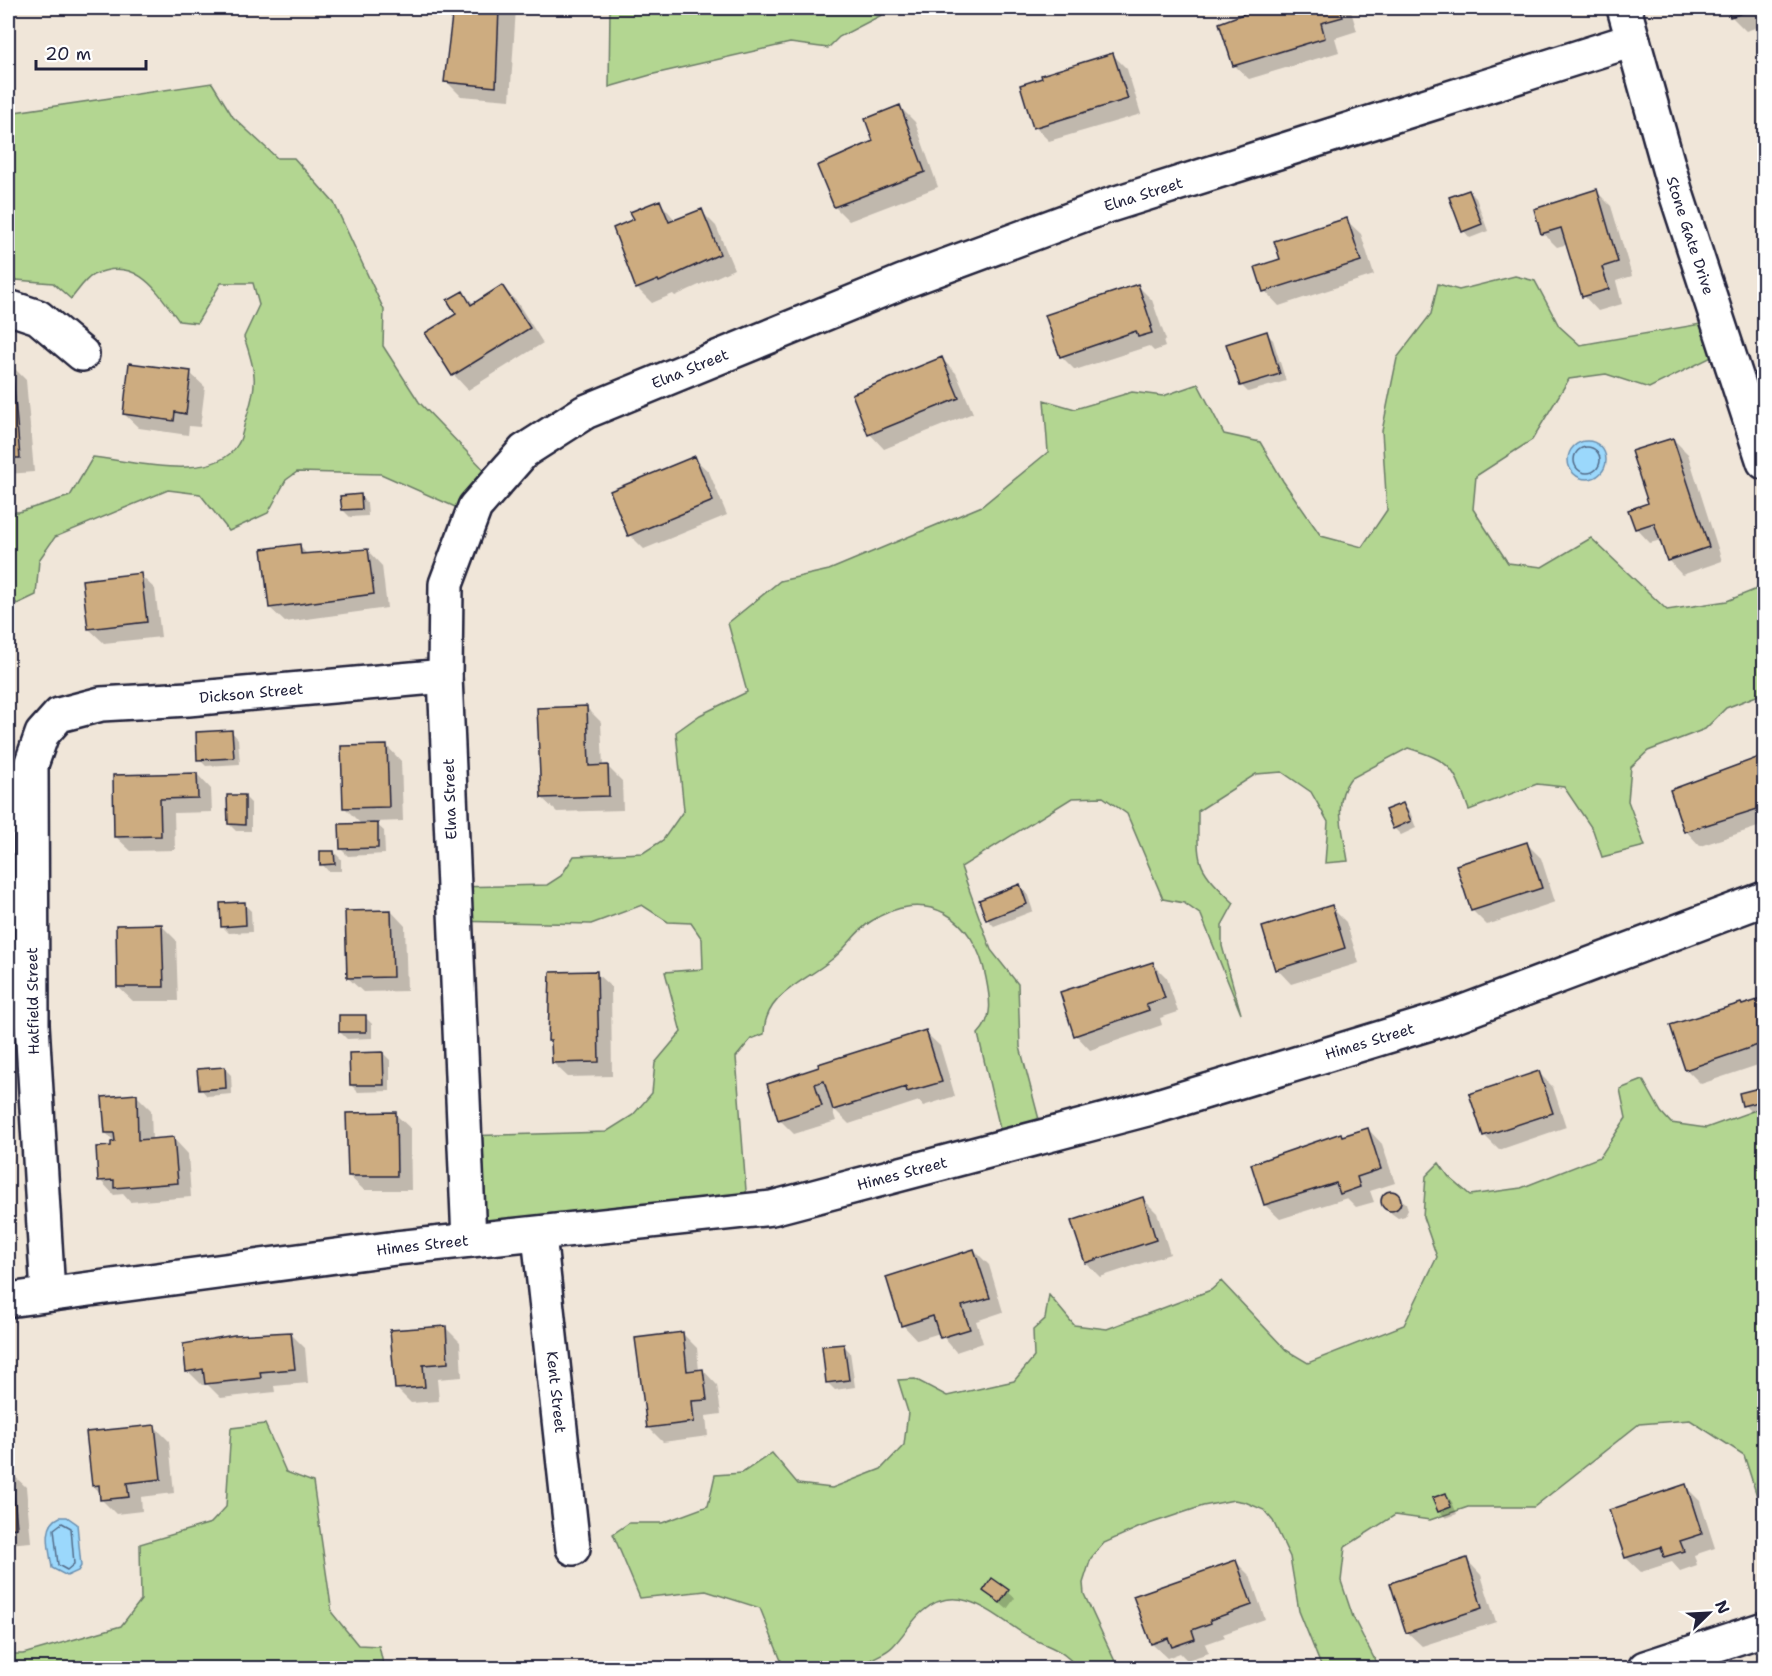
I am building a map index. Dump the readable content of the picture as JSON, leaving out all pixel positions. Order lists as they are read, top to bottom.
{
  "streets": {
    "street": [
      "Elna Street",
      "Stone Gate Drive",
      "Dickson Street",
      "Hatfield Street",
      "Himes Street",
      "Kent Street"
    ]
  },
  "crossings": [
    ["Elna Street", "Stone Gate Drive"],
    ["Elna Street", "Dickson Street"],
    ["Elna Street", "Himes Street"],
    ["Dickson Street", "Hatfield Street"],
    ["Hatfield Street", "Himes Street"],
    ["Himes Street", "Kent Street"]
  ],
  "scale_bar": "20 m",
  "north": "top right"
}
